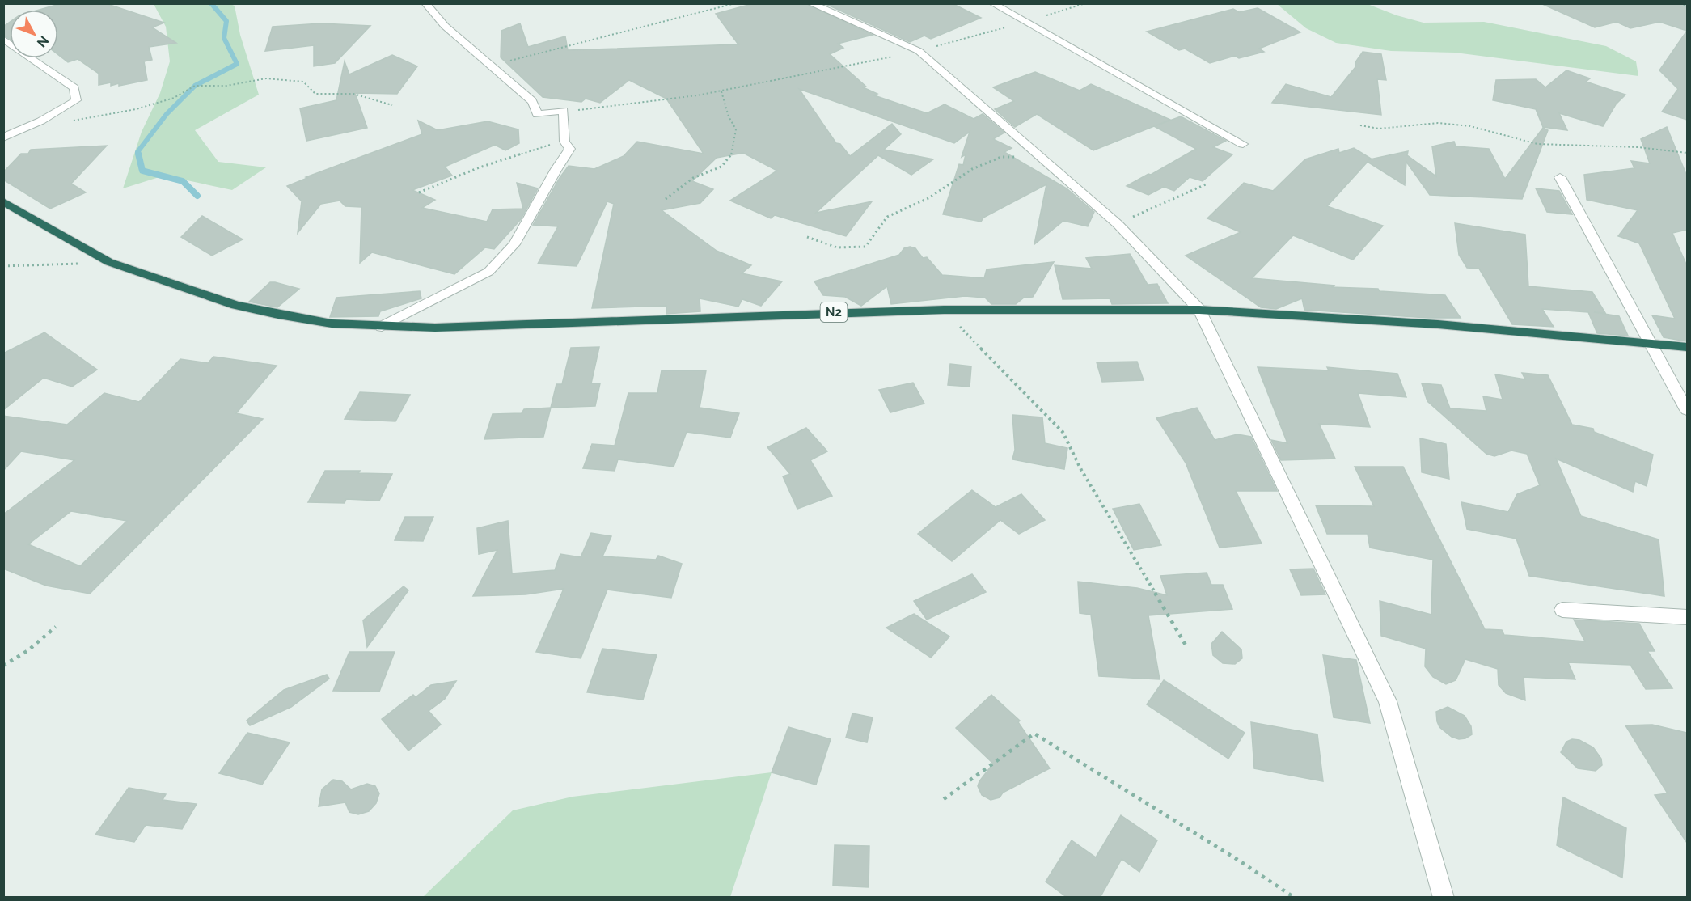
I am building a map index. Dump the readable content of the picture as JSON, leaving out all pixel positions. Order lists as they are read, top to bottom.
{
  "streets": {
    "highway": ["N2"]
  },
  "north": "bottom right"
}
